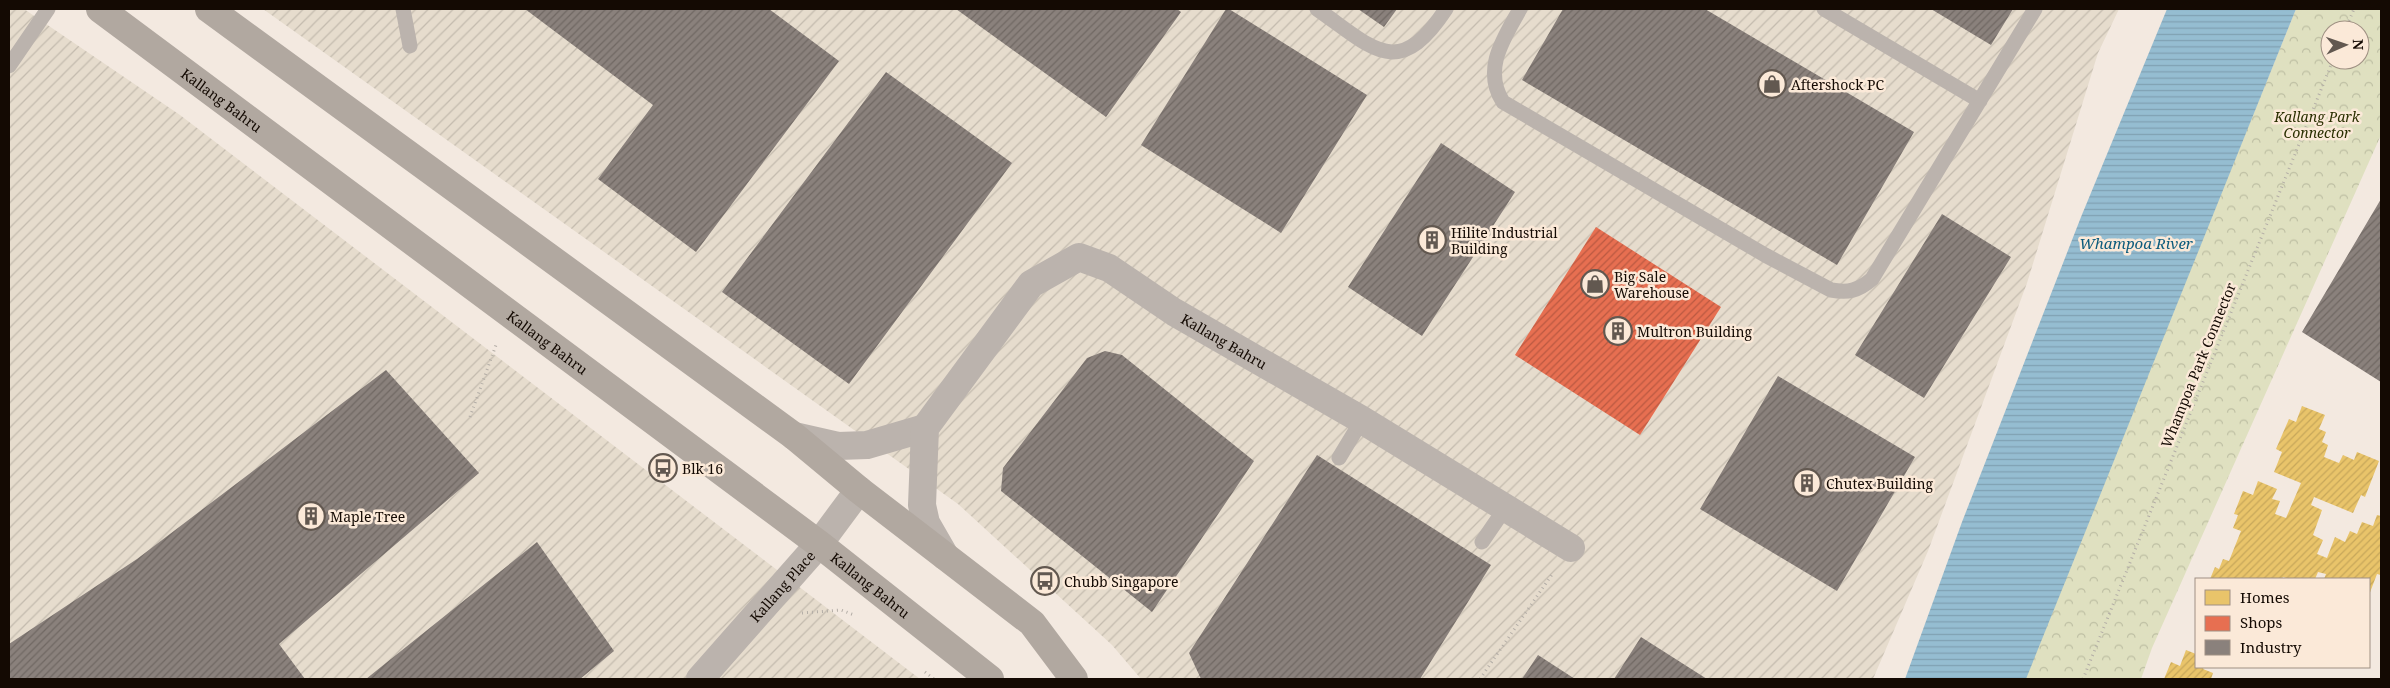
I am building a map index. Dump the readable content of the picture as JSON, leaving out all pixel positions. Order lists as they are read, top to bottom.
{
  "streets": {
    "main road": ["Kallang Bahru"],
    "street": ["Kallang Place"],
    "path": ["Whampoa Park Connector"]
  },
  "crossings": [
    ["Kallang Bahru", "Kallang Place"]
  ],
  "water": ["Whampoa River"],
  "parks": ["Kallang Park Connector"],
  "places": {
    "shop": ["Aftershock PC", "Big Sale Warehouse"],
    "building": [
      "Hilite Industrial Building",
      "Multron Building",
      "Chutex Building",
      "Maple Tree"
    ],
    "bus stop": ["Blk 16", "Chubb Singapore"]
  },
  "legend": ["Homes", "Shops", "Industry"],
  "north": "right"
}
